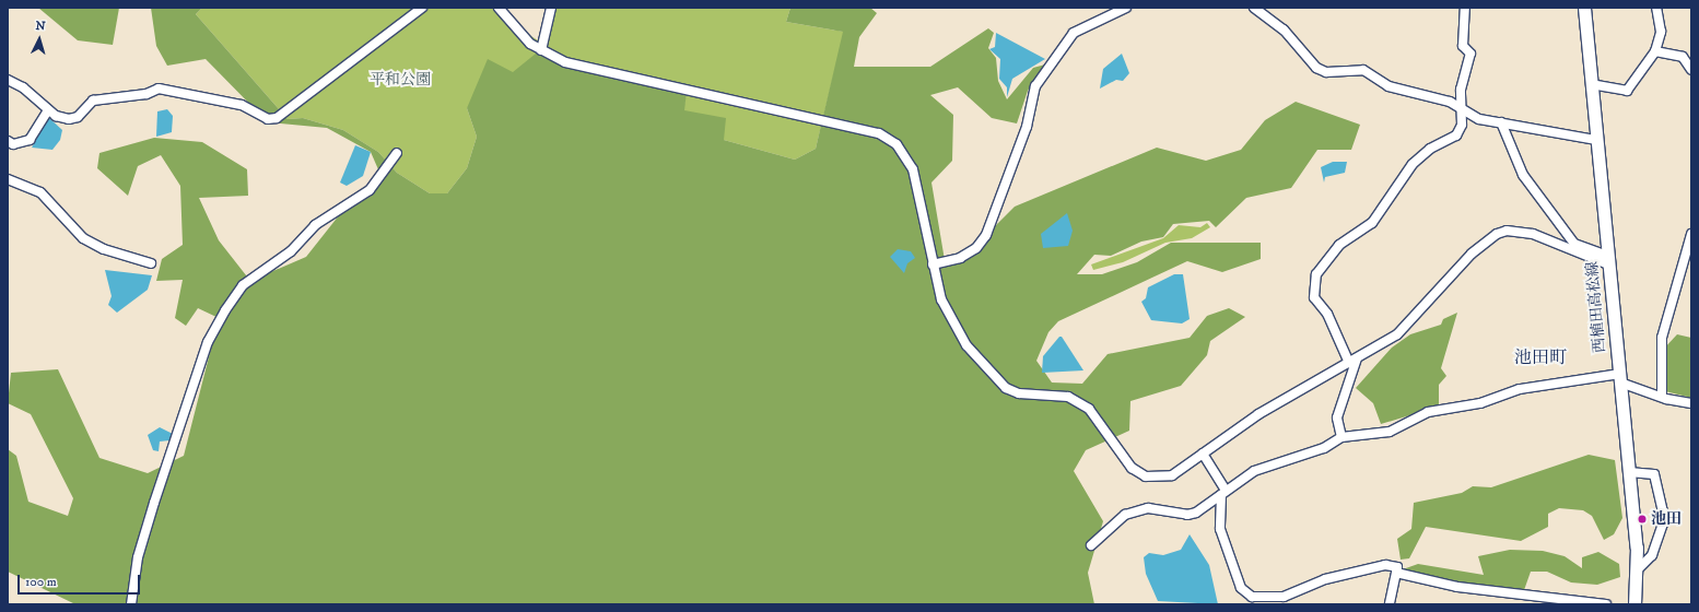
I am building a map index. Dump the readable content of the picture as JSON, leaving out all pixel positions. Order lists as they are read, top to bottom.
{
  "streets": {
    "main road": ["西植田高松線"]
  },
  "districts": ["池田町"],
  "parks": ["平和公園"],
  "places": ["池田"],
  "scale_bar": "100 m",
  "north": "top"
}
